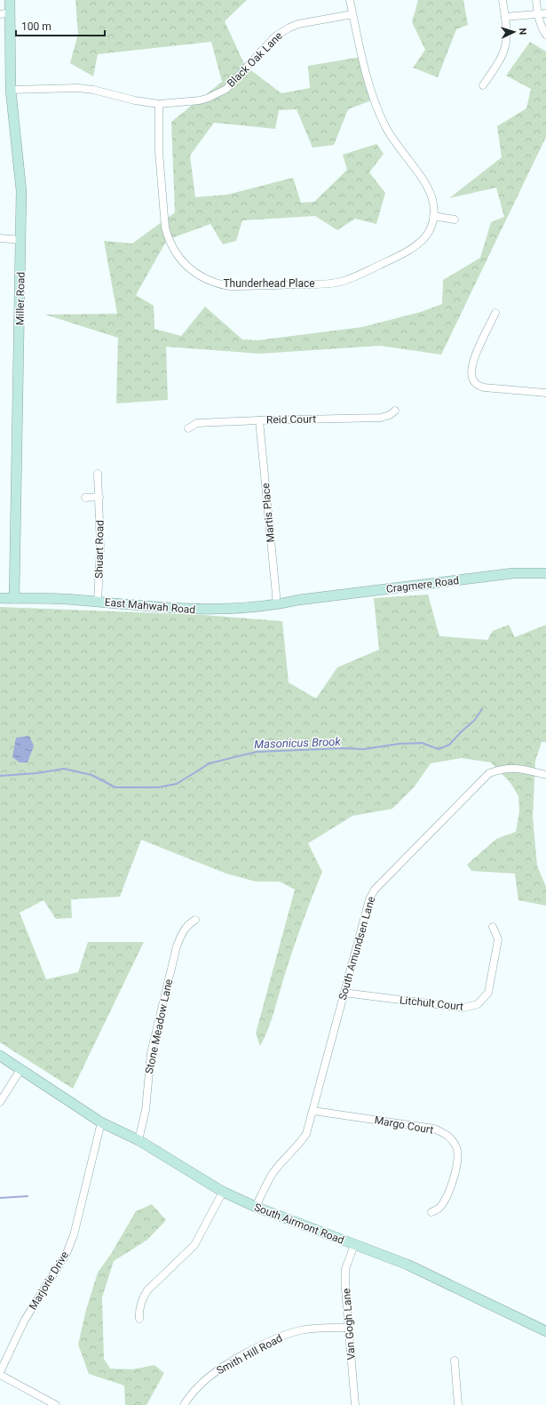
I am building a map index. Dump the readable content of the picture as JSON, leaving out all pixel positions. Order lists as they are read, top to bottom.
{
  "streets": {
    "street": [
      "Black Oak Lane",
      "Thunderhead Place",
      "Miller Road",
      "Reid Court",
      "Martis Place",
      "Shuart Road",
      "Cragmere Road",
      "East Mahwah Road",
      "South Amundsen Lane",
      "Litchult Court",
      "Stone Meadow Lane",
      "Margo Court",
      "South Airmont Road",
      "Marjorie Drive",
      "Van Gogh Lane",
      "Smith Hill Road"
    ]
  },
  "crossings": [
    ["Black Oak Lane", "Thunderhead Place"],
    ["Black Oak Lane", "Miller Road"],
    ["Miller Road", "East Mahwah Road"],
    ["Reid Court", "Martis Place"],
    ["Martis Place", "East Mahwah Road"],
    ["Shuart Road", "East Mahwah Road"],
    ["Cragmere Road", "East Mahwah Road"],
    ["South Amundsen Lane", "Litchult Court"],
    ["South Amundsen Lane", "Margo Court"],
    ["South Amundsen Lane", "South Airmont Road"],
    ["Stone Meadow Lane", "South Airmont Road"],
    ["South Airmont Road", "Marjorie Drive"],
    ["South Airmont Road", "Van Gogh Lane"],
    ["Van Gogh Lane", "Smith Hill Road"]
  ],
  "water": ["Masonicus Brook"],
  "scale_bar": "100 m",
  "north": "right"
}
